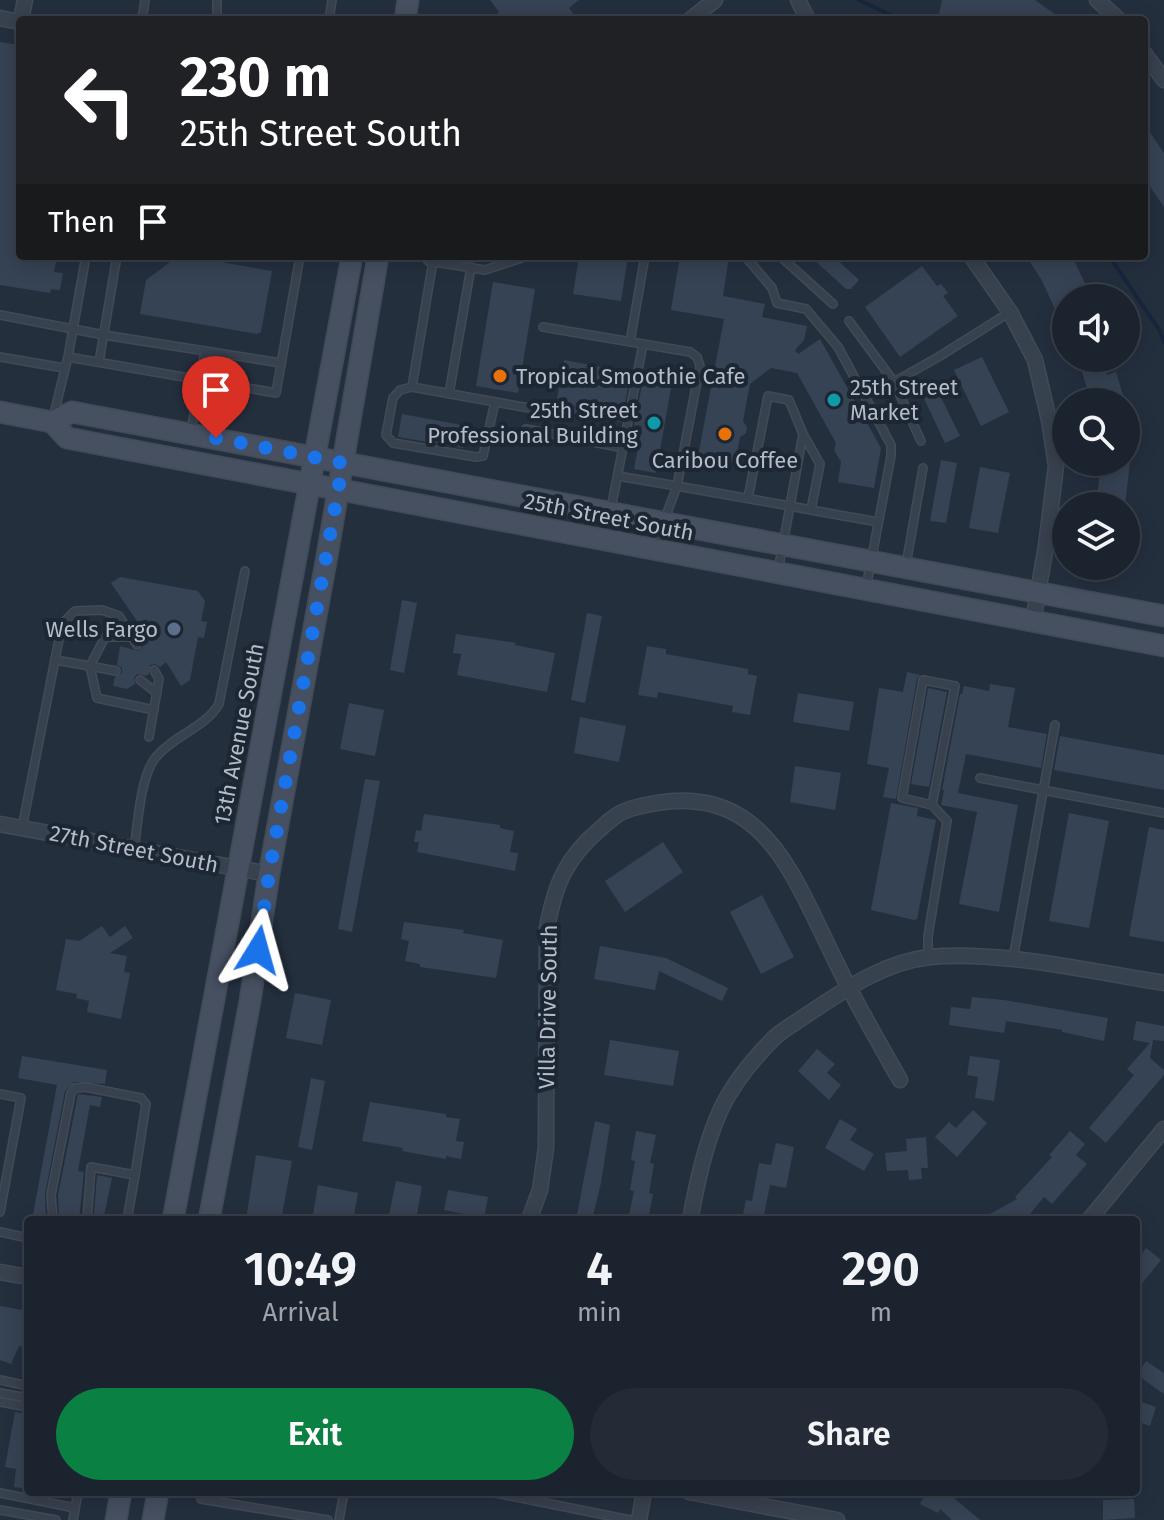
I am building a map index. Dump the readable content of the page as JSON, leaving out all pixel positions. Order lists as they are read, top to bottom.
{
  "streets": {
    "main road": ["25th Street South", "13th Avenue South"],
    "street": ["27th Street South", "Villa Drive South"]
  },
  "crossings": [
    ["25th Street South", "13th Avenue South"],
    ["13th Avenue South", "27th Street South"]
  ],
  "places": [
    "Tropical Smoothie Cafe",
    "25th Street Market",
    "25th Street Professional Building",
    "Caribou Coffee",
    "Wells Fargo"
  ],
  "page": {
    "turn": ["230 m", "25th Street South"],
    "then": "Then",
    "eta": [
      "10:49",
      "Arrival",
      "4",
      "min",
      "290",
      "m"
    ],
    "buttons": ["Exit", "Share"]
  }
}
